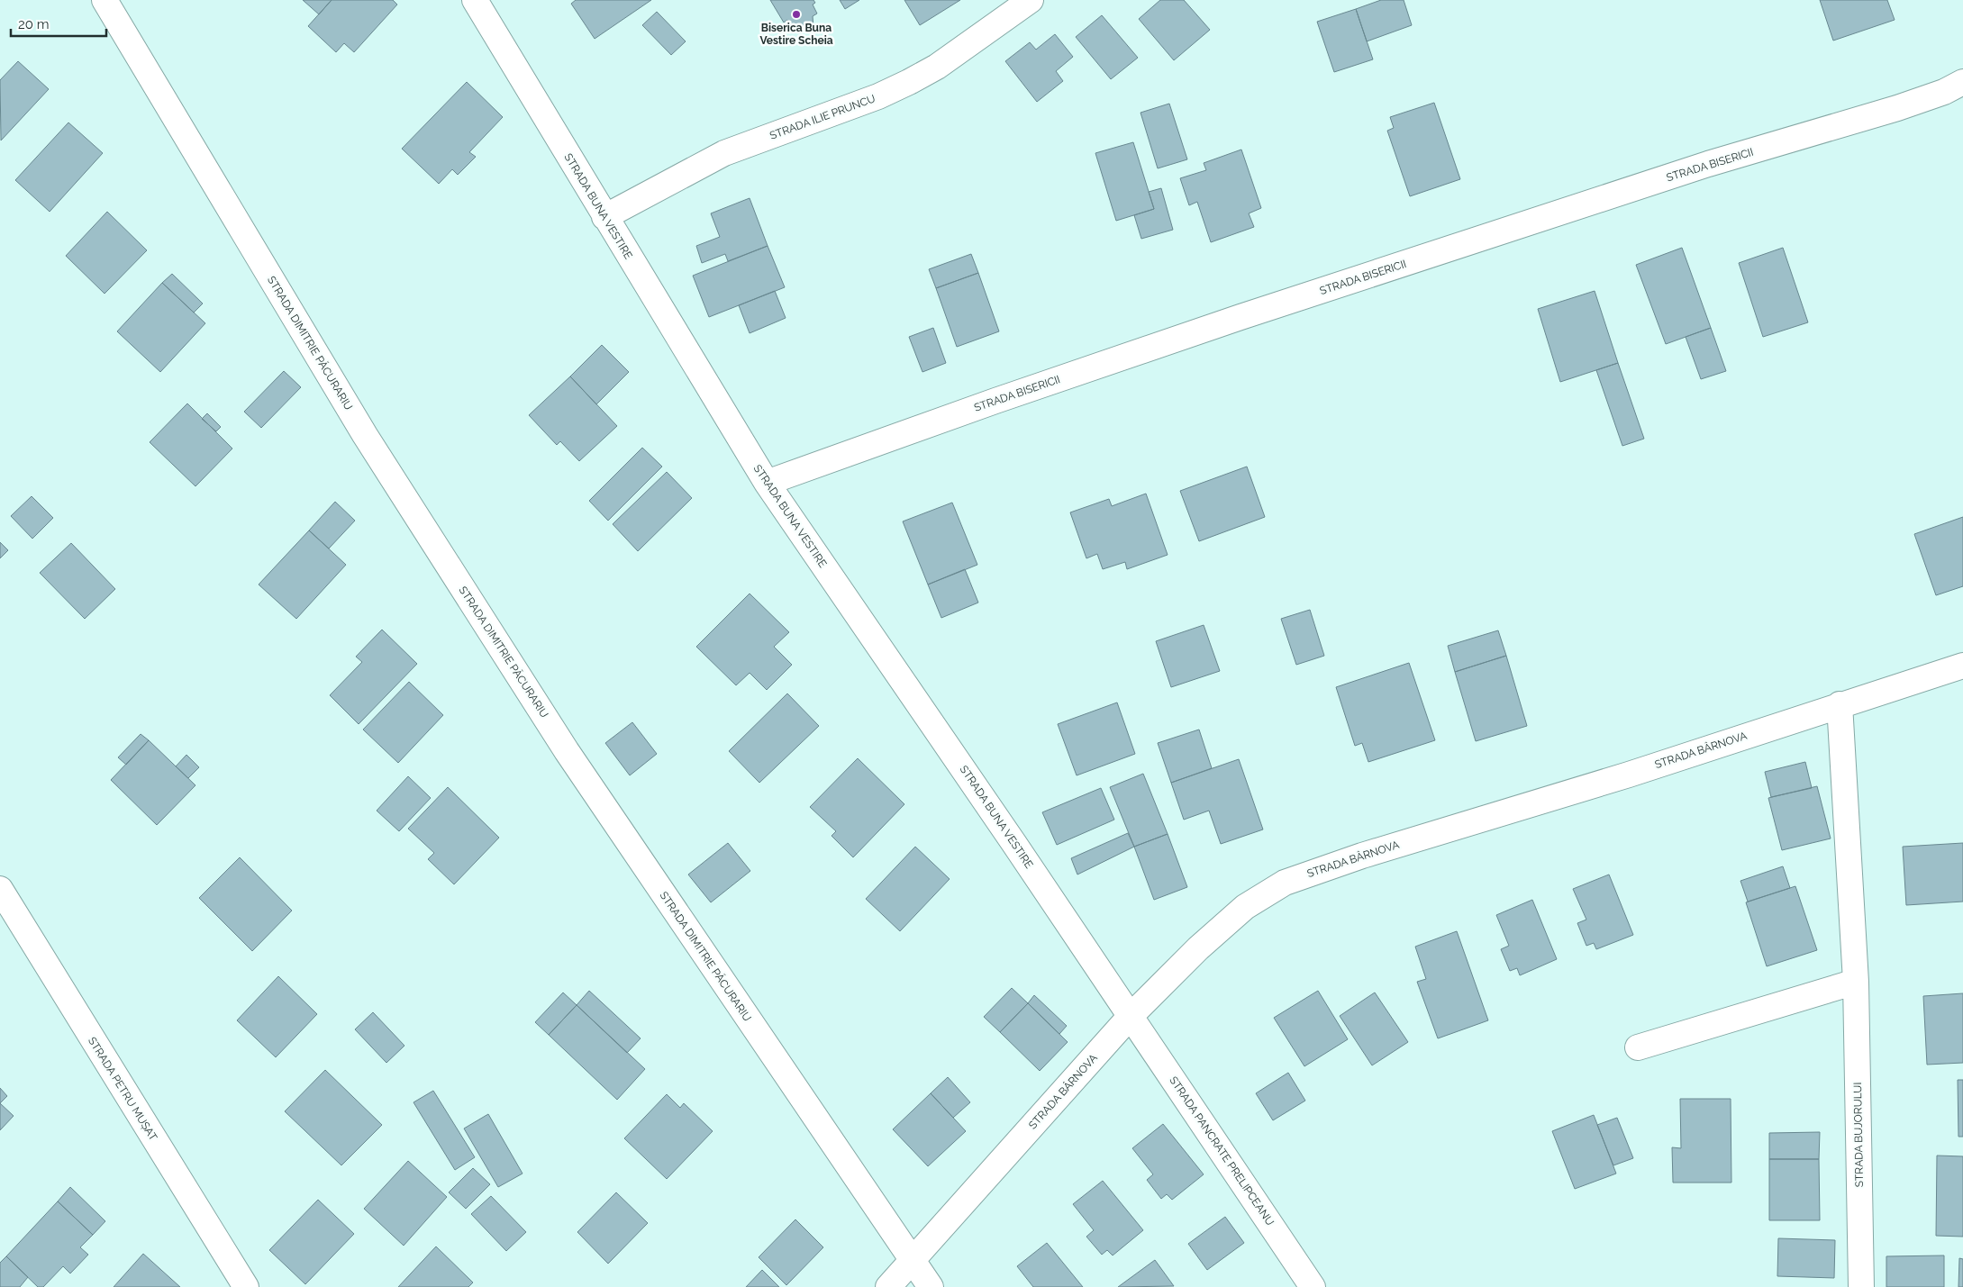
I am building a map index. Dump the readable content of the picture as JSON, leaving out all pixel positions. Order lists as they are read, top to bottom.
{
  "streets": {
    "street": [
      "STRADA ILIE PRUNCU",
      "STRADA BISERICII",
      "STRADA BUNA VESTIRE",
      "STRADA DIMITRIE PĂCURARIU",
      "STRADA BÂRNOVA",
      "STRADA PETRU MUȘAT",
      "STRADA BUJORULUI",
      "STRADA PANCRATE PRELIPCEANU"
    ]
  },
  "crossings": [
    ["STRADA ILIE PRUNCU", "STRADA BUNA VESTIRE"],
    ["STRADA BISERICII", "STRADA BUNA VESTIRE"],
    ["STRADA BUNA VESTIRE", "STRADA BÂRNOVA"],
    ["STRADA BUNA VESTIRE", "STRADA PANCRATE PRELIPCEANU"],
    ["STRADA DIMITRIE PĂCURARIU", "STRADA BÂRNOVA"],
    ["STRADA BÂRNOVA", "STRADA BUJORULUI"],
    ["STRADA BÂRNOVA", "STRADA PANCRATE PRELIPCEANU"]
  ],
  "places": ["Biserica Buna Vestire Scheia"],
  "scale_bar": "20 m"
}
